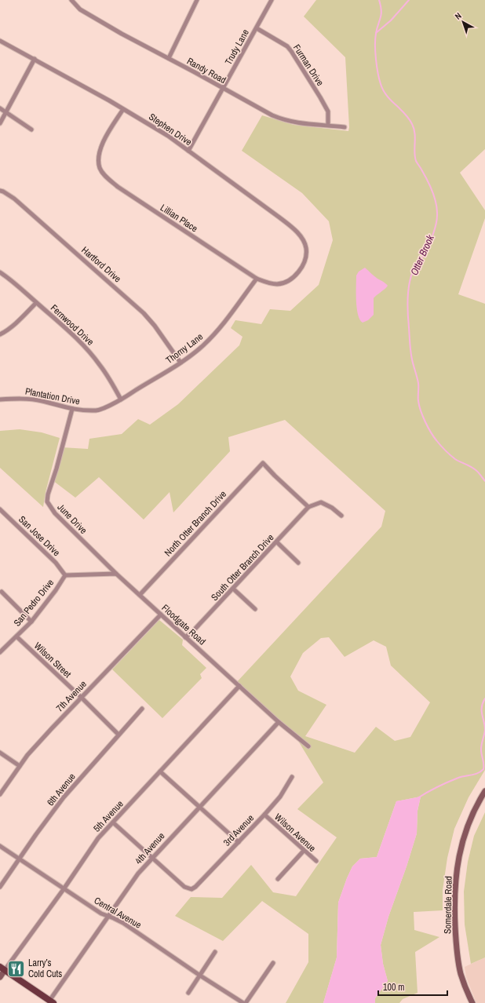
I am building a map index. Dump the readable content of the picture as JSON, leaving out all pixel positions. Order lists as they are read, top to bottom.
{
  "streets": {
    "main road": ["Somerdale Road"],
    "street": [
      "Trudy Lane",
      "Furman Drive",
      "Randy Road",
      "Stephen Drive",
      "Lillian Place",
      "Hartford Drive",
      "Fernwood Drive",
      "Thorny Lane",
      "Plantation Drive",
      "June Drive",
      "North Otter Branch Drive",
      "San Jose Drive",
      "South Otter Branch Drive",
      "San Pedro Drive",
      "Floodgate Road",
      "Wilson Street",
      "7th Avenue",
      "6th Avenue",
      "5th Avenue",
      "3rd Avenue",
      "Wilson Avenue",
      "4th Avenue",
      "Central Avenue"
    ]
  },
  "crossings": [
    ["Trudy Lane", "Furman Drive"],
    ["Trudy Lane", "Randy Road"],
    ["Trudy Lane", "Stephen Drive"],
    ["Furman Drive", "Randy Road"],
    ["Stephen Drive", "Lillian Place"],
    ["Lillian Place", "Thorny Lane"],
    ["Hartford Drive", "Thorny Lane"],
    ["Fernwood Drive", "Thorny Lane"],
    ["Thorny Lane", "Plantation Drive"],
    ["Plantation Drive", "June Drive"],
    ["June Drive", "Floodgate Road"],
    ["North Otter Branch Drive", "South Otter Branch Drive"],
    ["North Otter Branch Drive", "Floodgate Road"],
    ["San Jose Drive", "San Pedro Drive"],
    ["South Otter Branch Drive", "Floodgate Road"],
    ["San Pedro Drive", "Wilson Street"],
    ["Floodgate Road", "7th Avenue"],
    ["Floodgate Road", "5th Avenue"],
    ["Floodgate Road", "4th Avenue"],
    ["Wilson Street", "7th Avenue"],
    ["Wilson Street", "6th Avenue"],
    ["6th Avenue", "Central Avenue"],
    ["5th Avenue", "Central Avenue"],
    ["3rd Avenue", "Wilson Avenue"],
    ["3rd Avenue", "4th Avenue"],
    ["4th Avenue", "Central Avenue"]
  ],
  "water": ["Otter Brook"],
  "places": {
    "restaurant": ["Larry’s Cold Cuts"]
  },
  "scale_bar": "100 m",
  "north": "top left"
}
